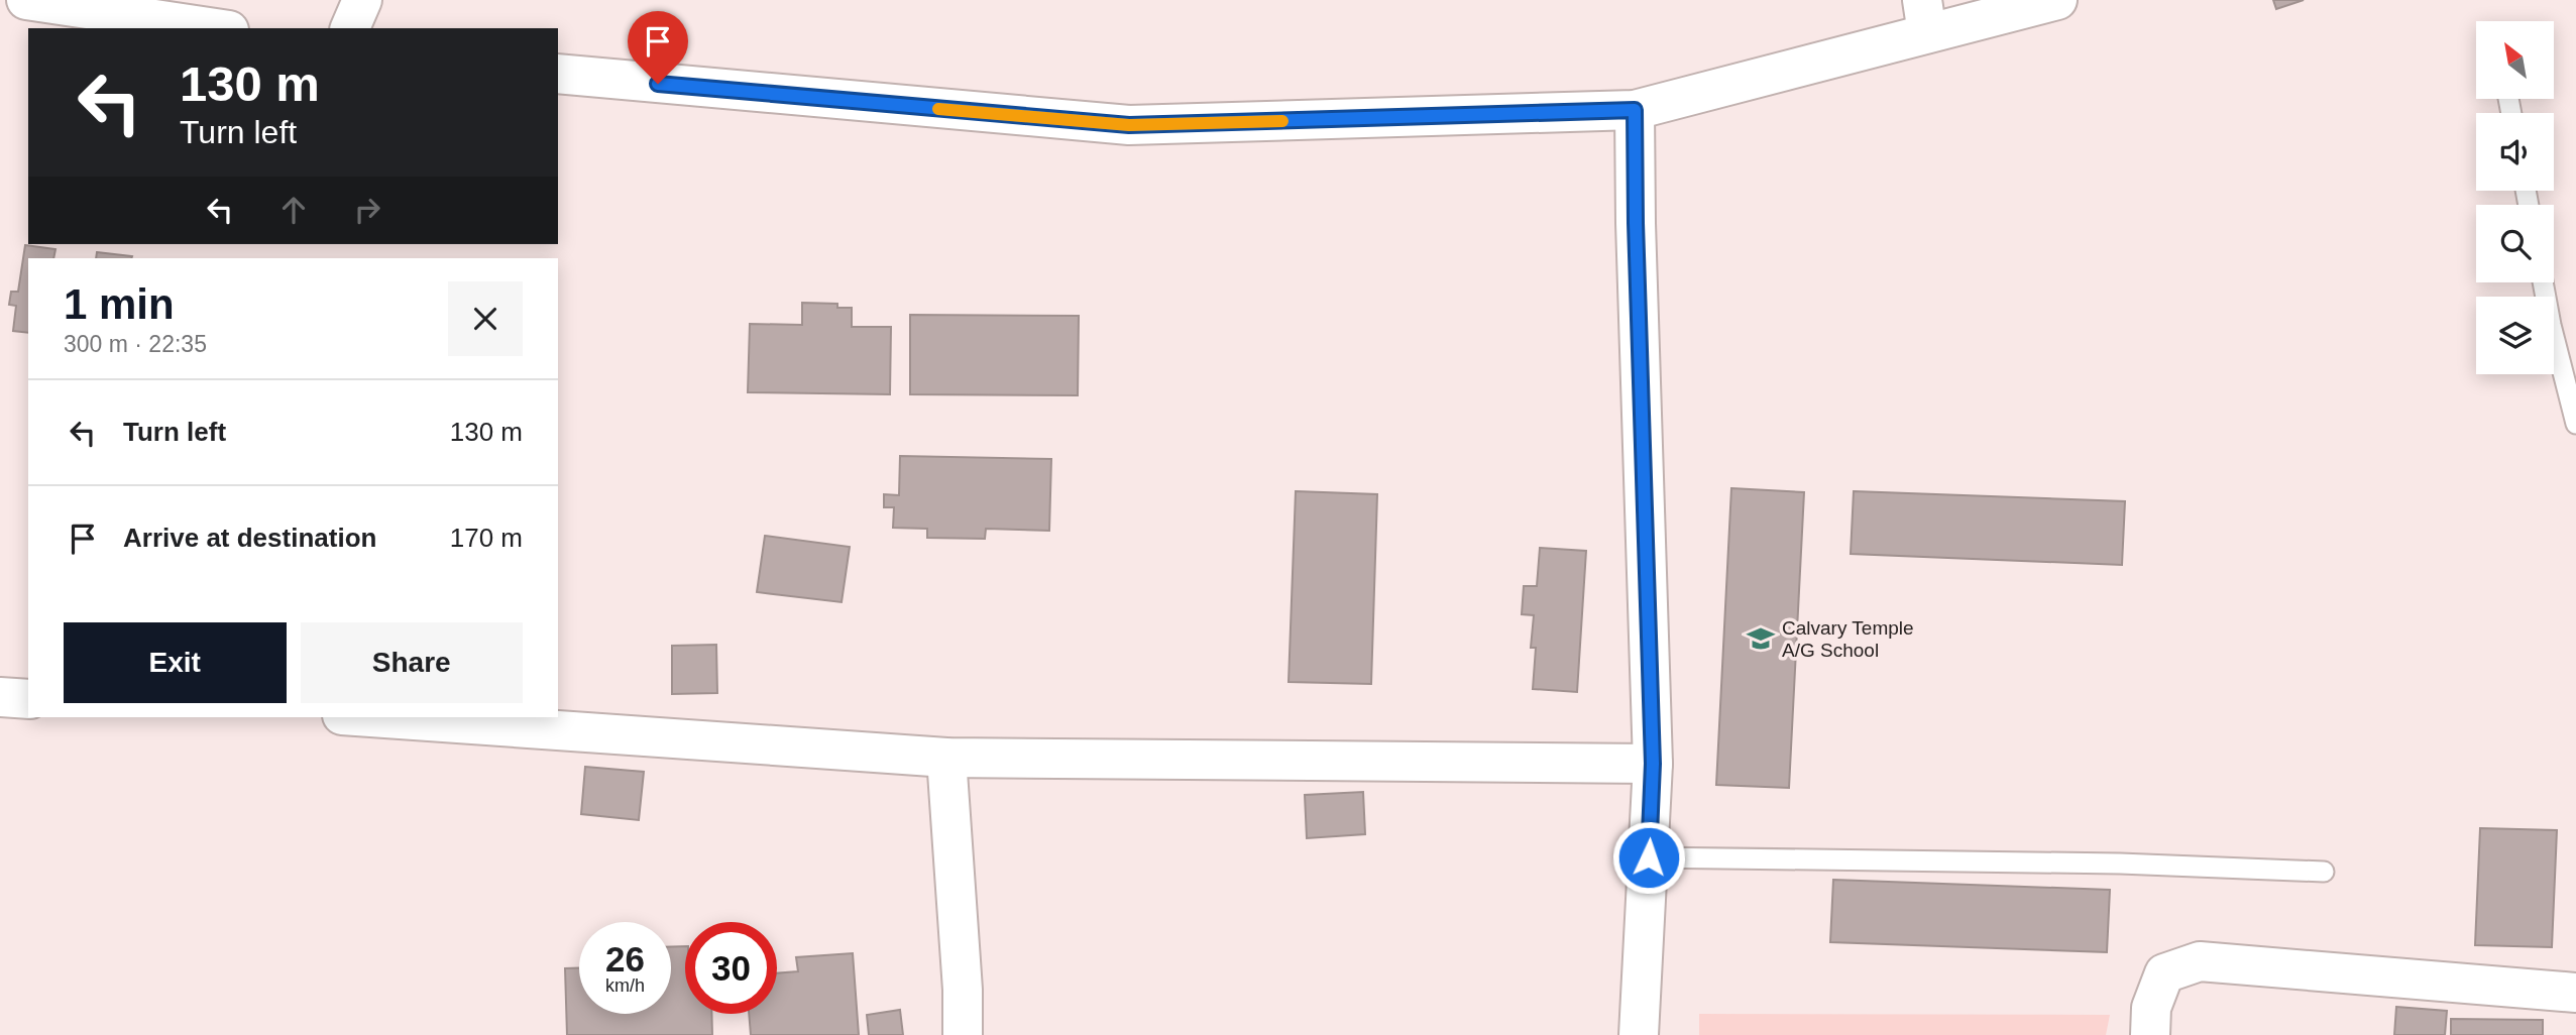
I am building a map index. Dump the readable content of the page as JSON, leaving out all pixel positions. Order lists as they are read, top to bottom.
{
  "places": {
    "school or university": ["Calvary Temple A/G School"]
  },
  "north": "top left",
  "page": {
    "turn": ["130 m", "Turn left"],
    "heading": ["1 min", "300 m · 22:35"],
    "list": [
      {
        "name": "Turn left",
        "value": "130 m"
      },
      {
        "name": "Arrive at destination",
        "value": "170 m"
      }
    ],
    "buttons": ["Exit", "Share"],
    "speed": "26 km/h",
    "limit": "30"
  }
}
